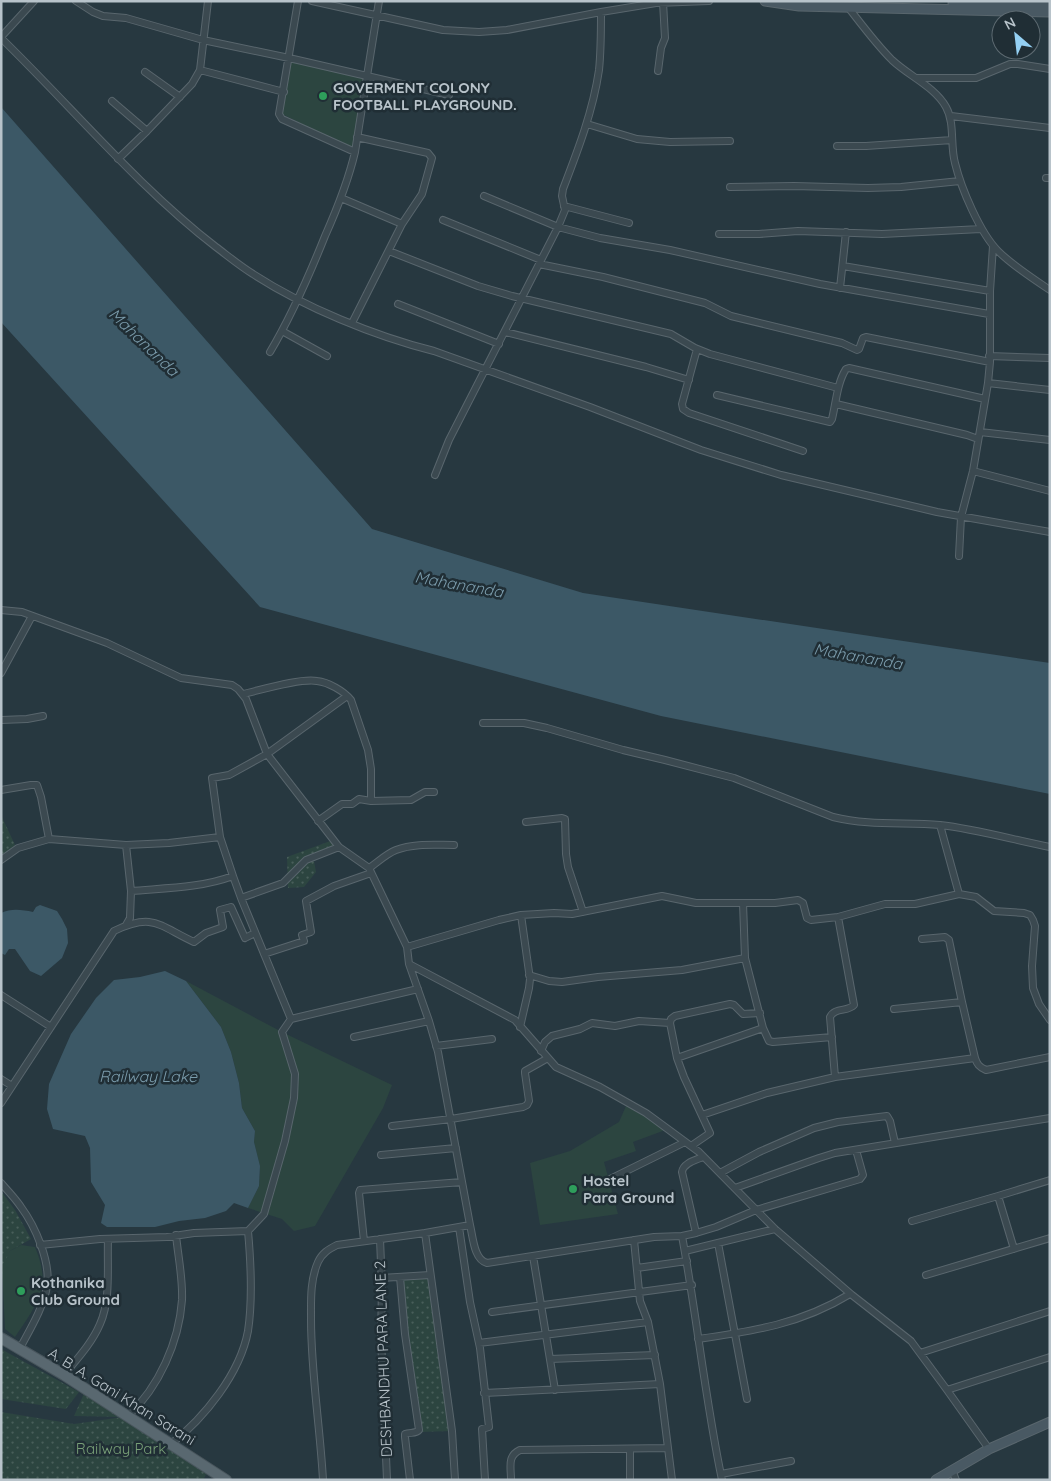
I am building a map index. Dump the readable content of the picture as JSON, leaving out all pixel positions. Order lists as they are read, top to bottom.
{
  "streets": {
    "main road": ["A. B. A. Gani Khan Sarani"],
    "street": ["DESHBANDHU PARA LANE 2"]
  },
  "water": ["Mahananda", "Railway Lake"],
  "parks": ["Railway Park"],
  "places": ["GOVERMENT COLONY FOOTBALL PLAYGROUND.", "Hostel Para Ground", "Kothanika Club Ground"],
  "north": "top left"
}
